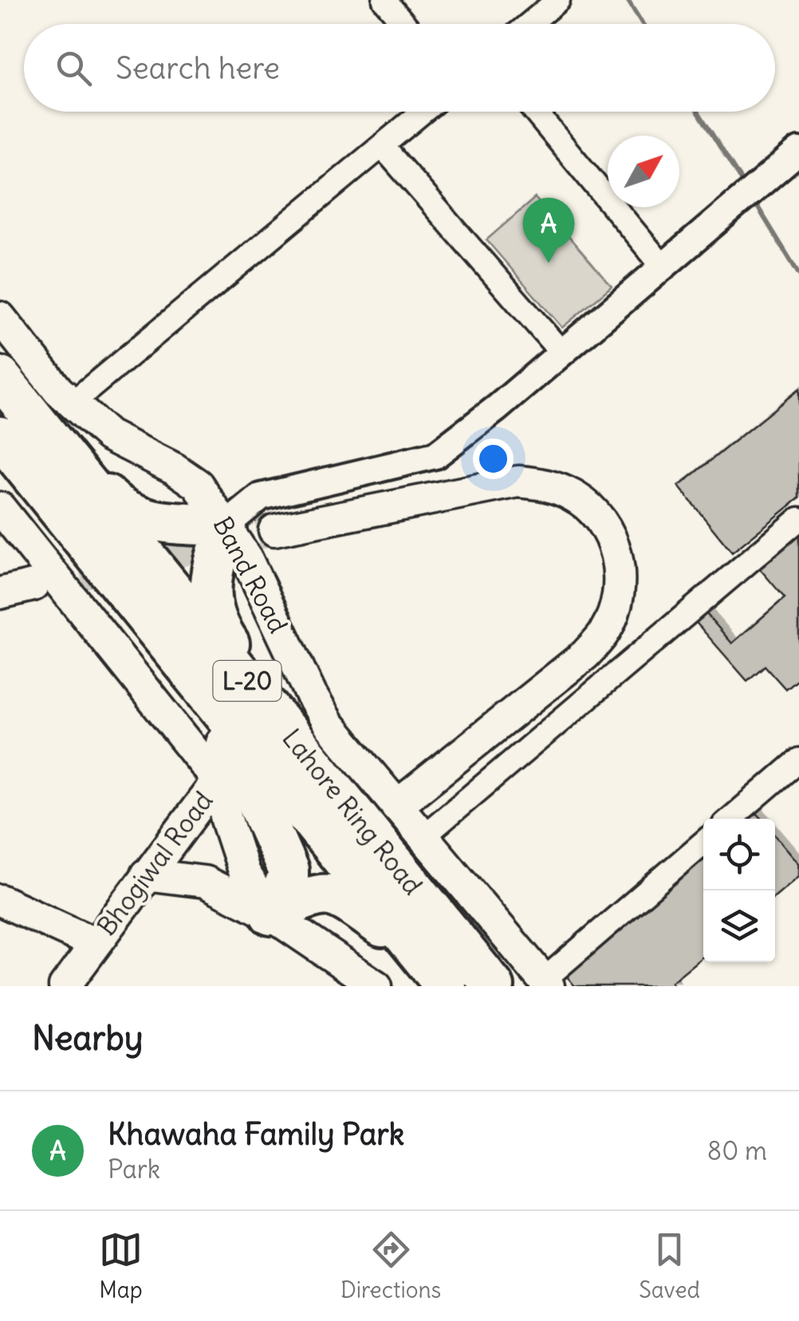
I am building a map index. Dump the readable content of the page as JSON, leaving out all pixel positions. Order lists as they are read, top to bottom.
{
  "streets": {
    "highway": ["L-20", "Lahore Ring Road"],
    "main road": ["Band Road", "Bhogiwal Road"]
  },
  "north": "top right",
  "page": {
    "search": "Search here",
    "pins": "A",
    "heading": "Nearby",
    "list": [
      {
        "mark": "A",
        "name": "Khawaha Family Park",
        "note": "Park",
        "value": "80 m"
      }
    ],
    "nav": ["Map", "Directions", "Saved"]
  }
}
